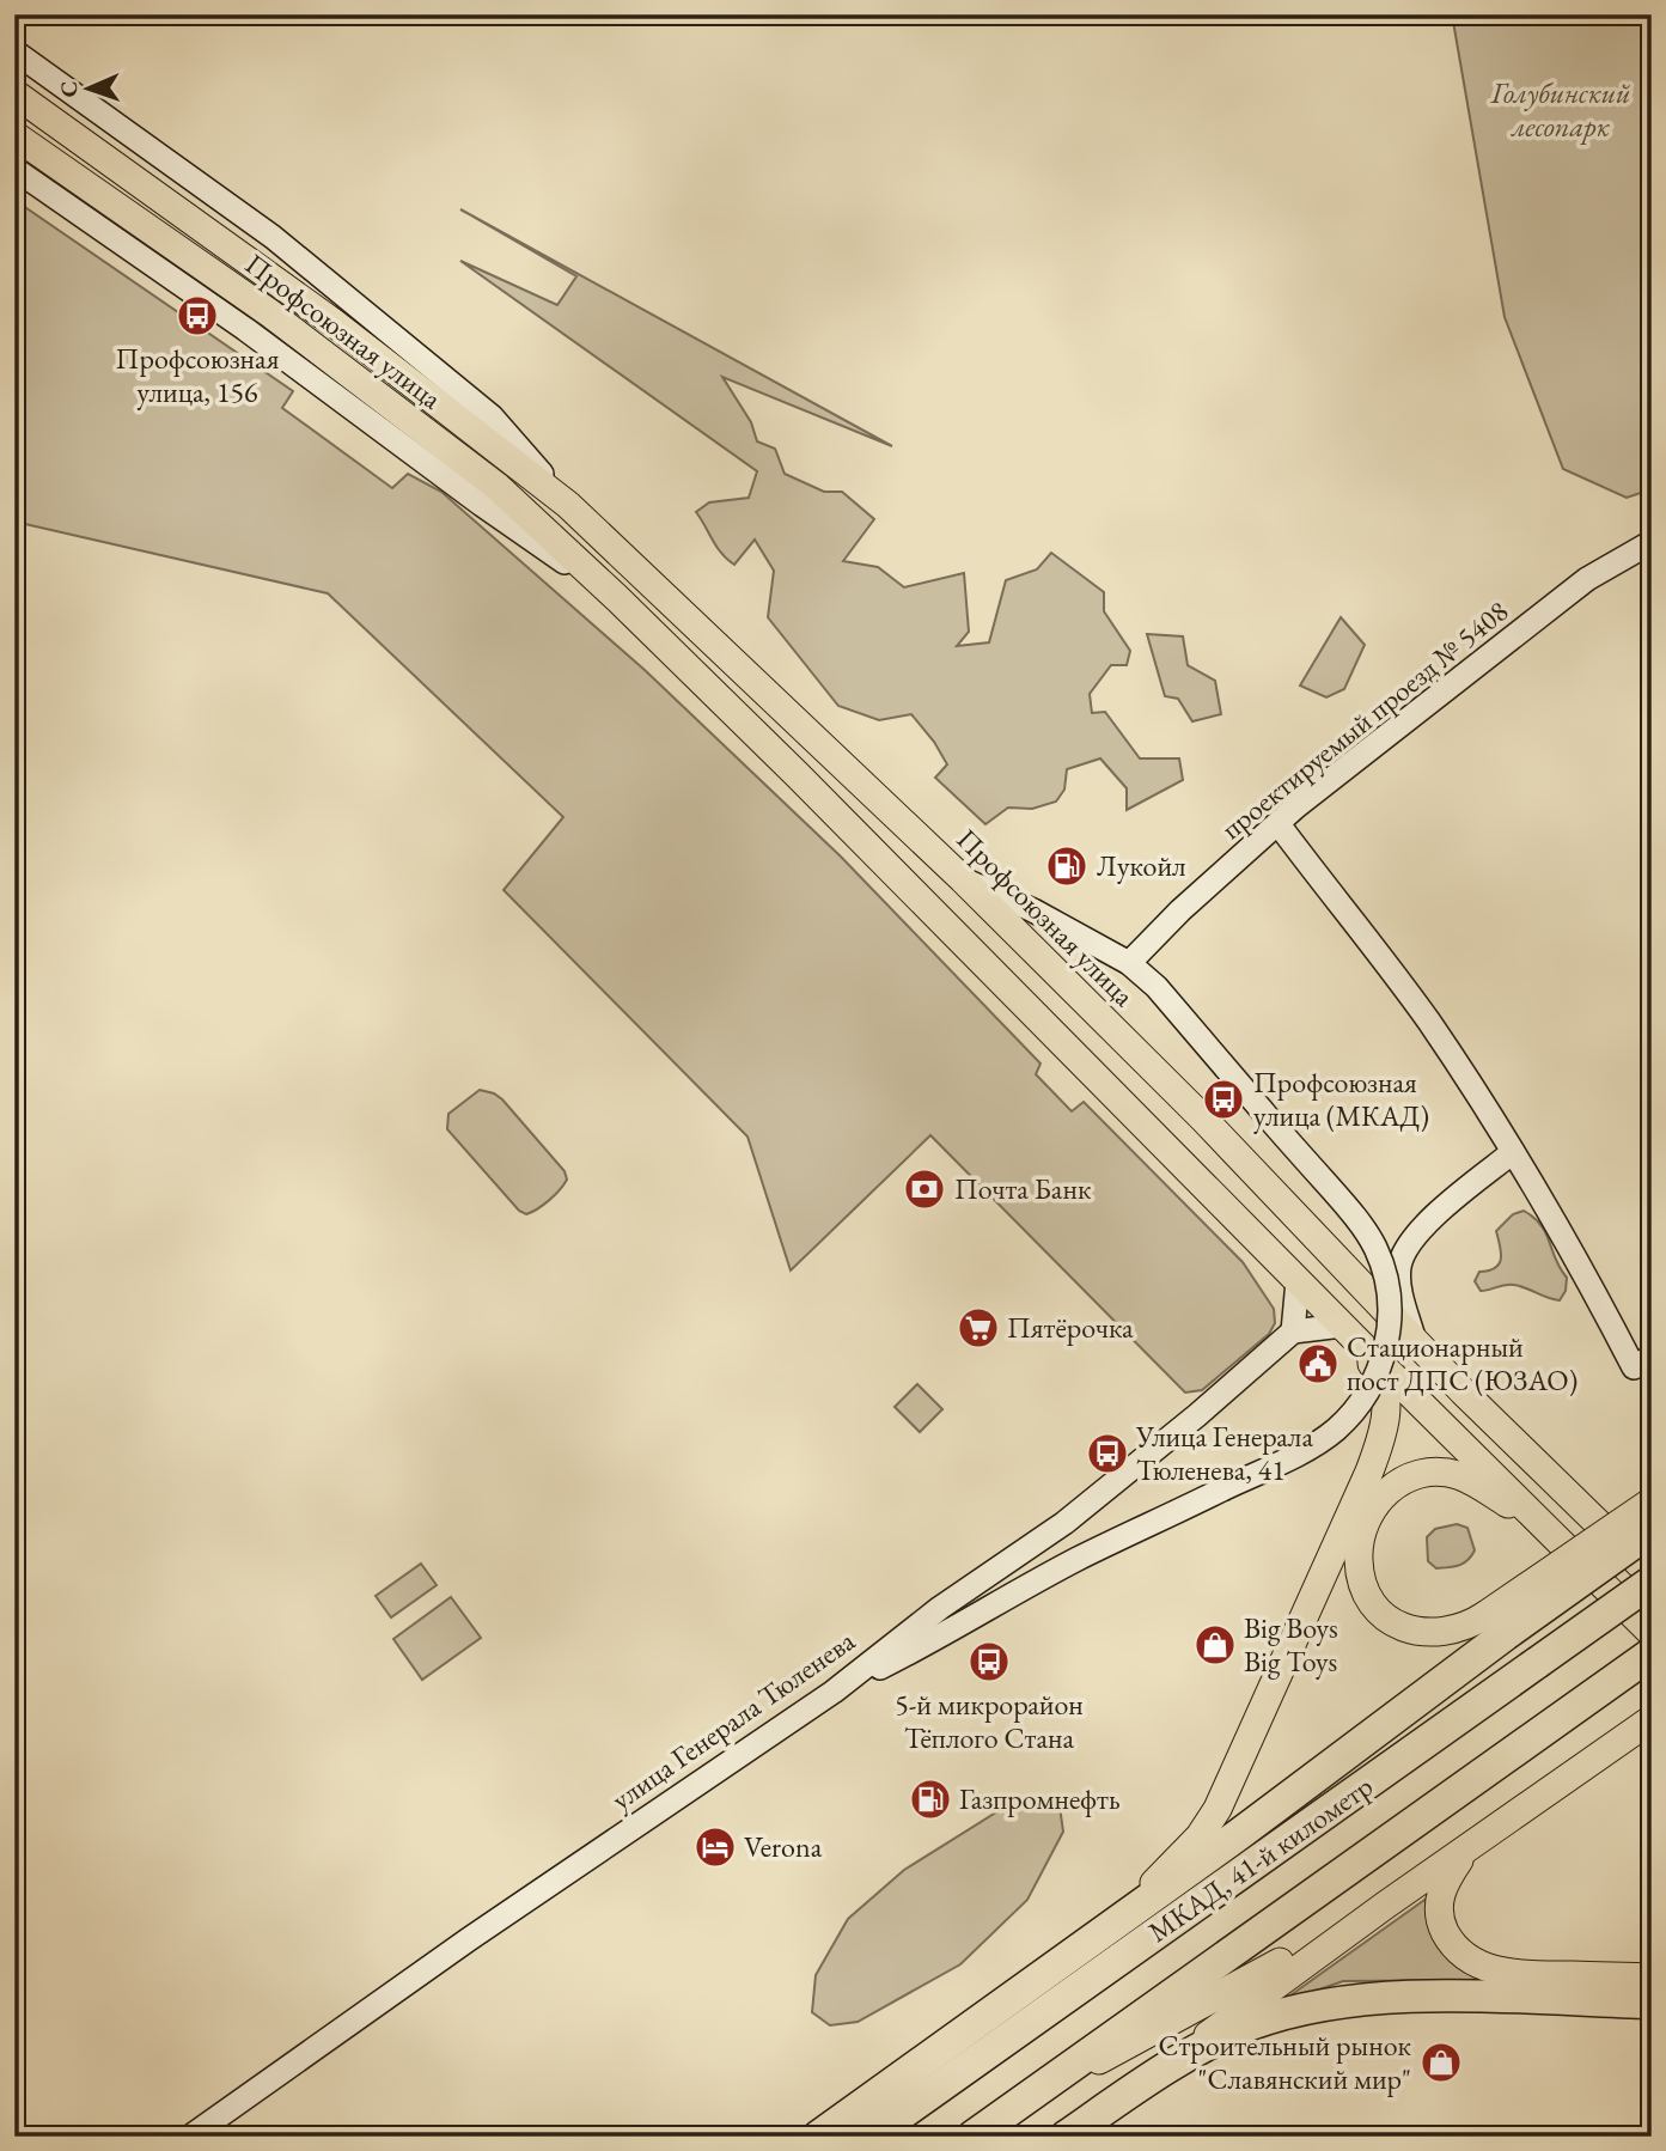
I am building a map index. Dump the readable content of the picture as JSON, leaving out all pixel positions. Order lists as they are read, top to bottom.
{
  "streets": {
    "highway": ["МКАД, 41-й километр"],
    "main road": ["Профсоюзная улица"],
    "street": ["проектируемый проезд № 5408", "улица Генерала Тюленева"]
  },
  "crossings": [
    ["Профсоюзная улица", "МКАД, 41-й километр"]
  ],
  "parks": ["Голубинский лесопарк"],
  "places": {
    "bus stop": [
      "Профсоюзная улица, 156",
      "Профсоюзная улица (МКАД)",
      "Улица Генерала Тюленева, 41",
      "5-й микрорайон Тёплого Стана"
    ],
    "fuel station": ["Лукойл", "Газпромнефть"],
    "bank": ["Почта Банк"],
    "supermarket": ["Пятёрочка"],
    "public building": ["Стационарный пост ДПС (ЮЗАО)"],
    "shop": ["Big Boys Big Toys", "Строительный рынок \"Славянский мир\""],
    "hotel": ["Verona"]
  },
  "north": "left"
}
